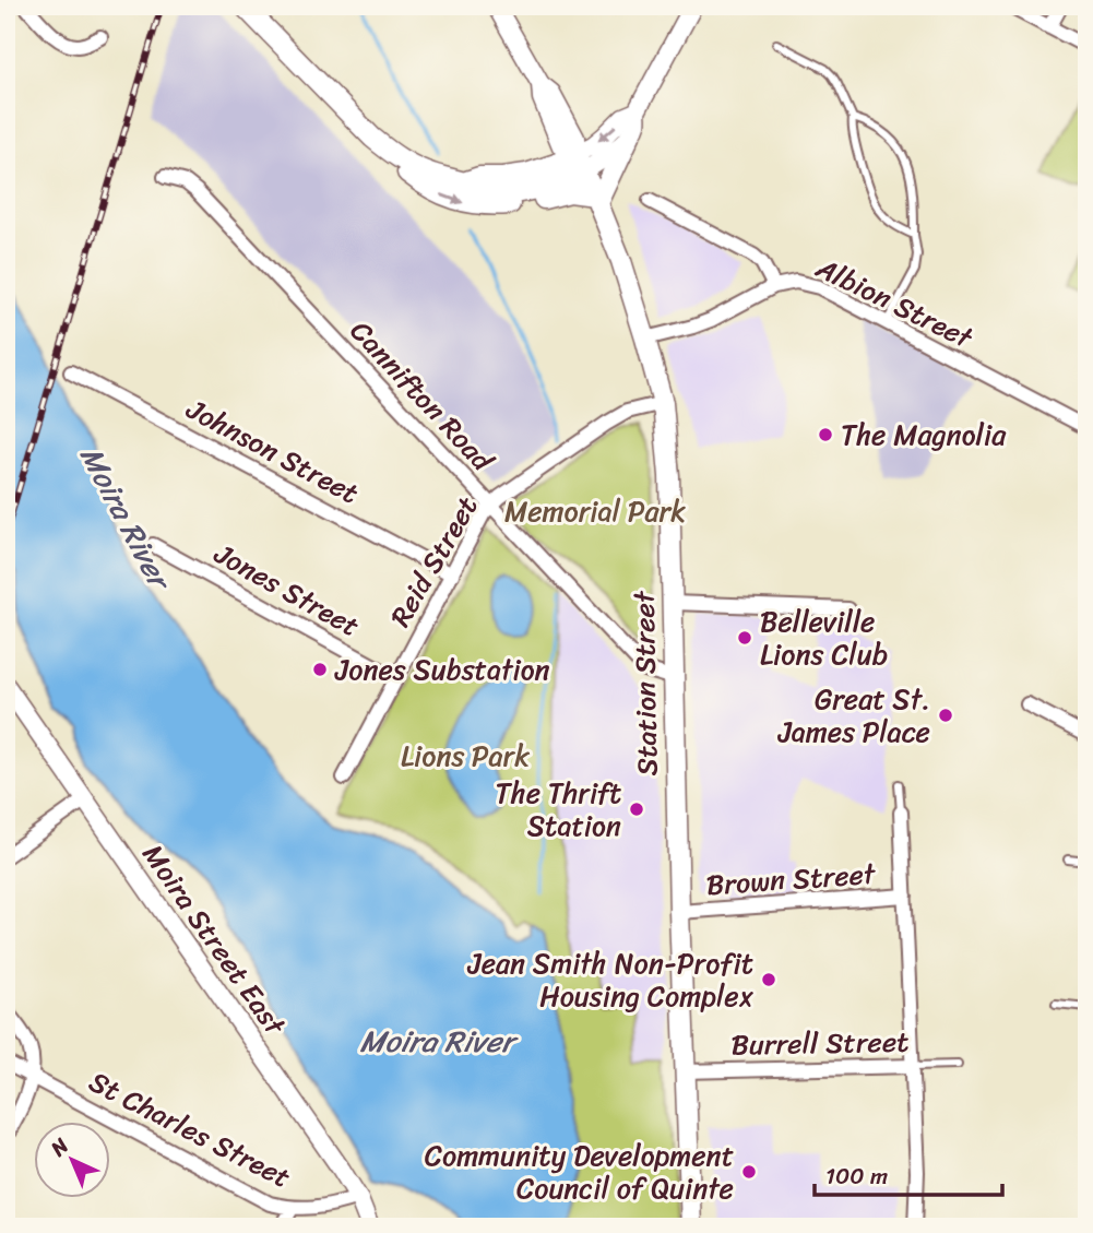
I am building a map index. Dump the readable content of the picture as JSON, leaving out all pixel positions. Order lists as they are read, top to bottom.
{
  "streets": {
    "main road": ["Station Street"],
    "street": [
      "Albion Street",
      "Cannifton Road",
      "Johnson Street",
      "Reid Street",
      "Jones Street",
      "Brown Street",
      "Moira Street East",
      "Burrell Street",
      "St Charles Street"
    ]
  },
  "crossings": [
    ["Cannifton Road", "Reid Street"],
    ["Cannifton Road", "Station Street"],
    ["Johnson Street", "Reid Street"],
    ["Reid Street", "Jones Street"],
    ["Reid Street", "Station Street"],
    ["Station Street", "Brown Street"],
    ["Station Street", "Burrell Street"],
    ["Moira Street East", "St Charles Street"]
  ],
  "water": ["Moira River"],
  "parks": ["Memorial Park", "Lions Park"],
  "places": [
    "The Magnolia",
    "Belleville Lions Club",
    "Jones Substation",
    "Great St. James Place",
    "The Thrift Station",
    "Jean Smith Non-Profit Housing Complex",
    "Community Development Council of Quinte"
  ],
  "scale_bar": "100 m",
  "north": "top left"
}
